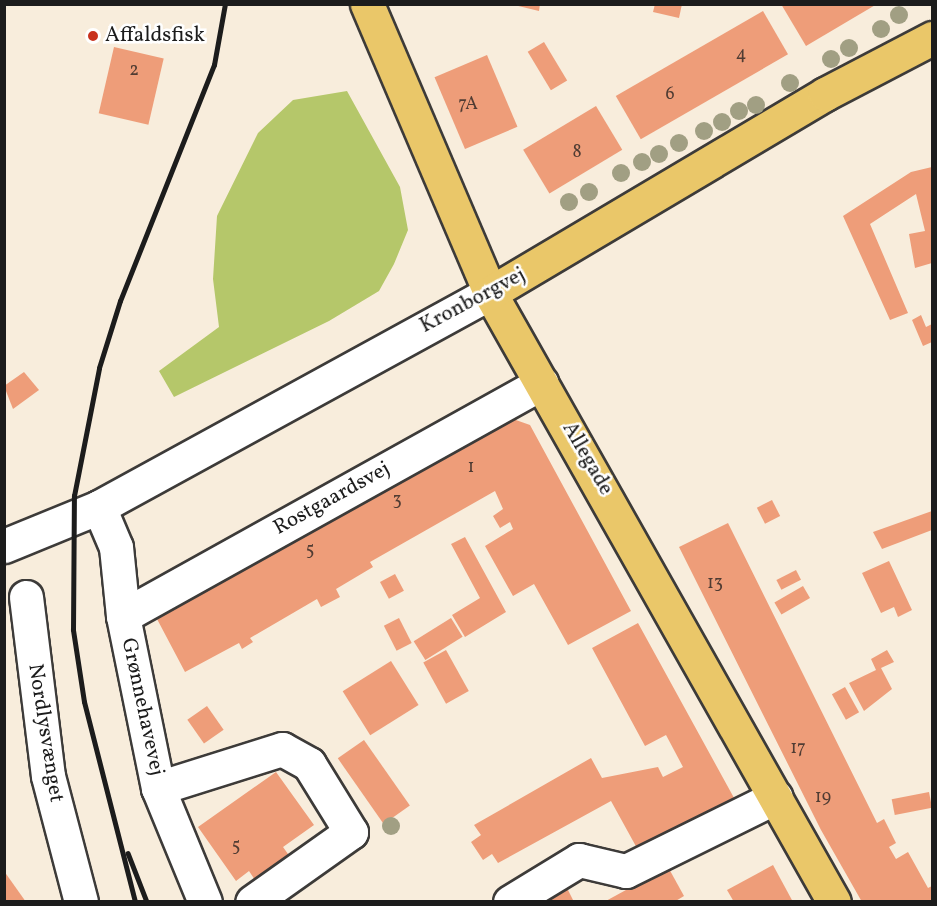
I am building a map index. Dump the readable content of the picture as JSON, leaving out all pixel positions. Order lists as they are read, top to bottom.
{
  "streets": {
    "main road": ["Kronborgvej", "Allegade"],
    "street": ["Rostgaardsvej", "Grønnehavevej", "Nordlysvænget"]
  },
  "crossings": [
    ["Kronborgvej", "Allegade"],
    ["Kronborgvej", "Grønnehavevej"],
    ["Allegade", "Rostgaardsvej"],
    ["Rostgaardsvej", "Grønnehavevej"]
  ],
  "places": ["Affaldsfisk"],
  "house_numbers": [
    "4",
    "2",
    "6",
    "7A",
    "8",
    "1",
    "3",
    "5",
    "13",
    "17",
    "19",
    "5"
  ]
}
